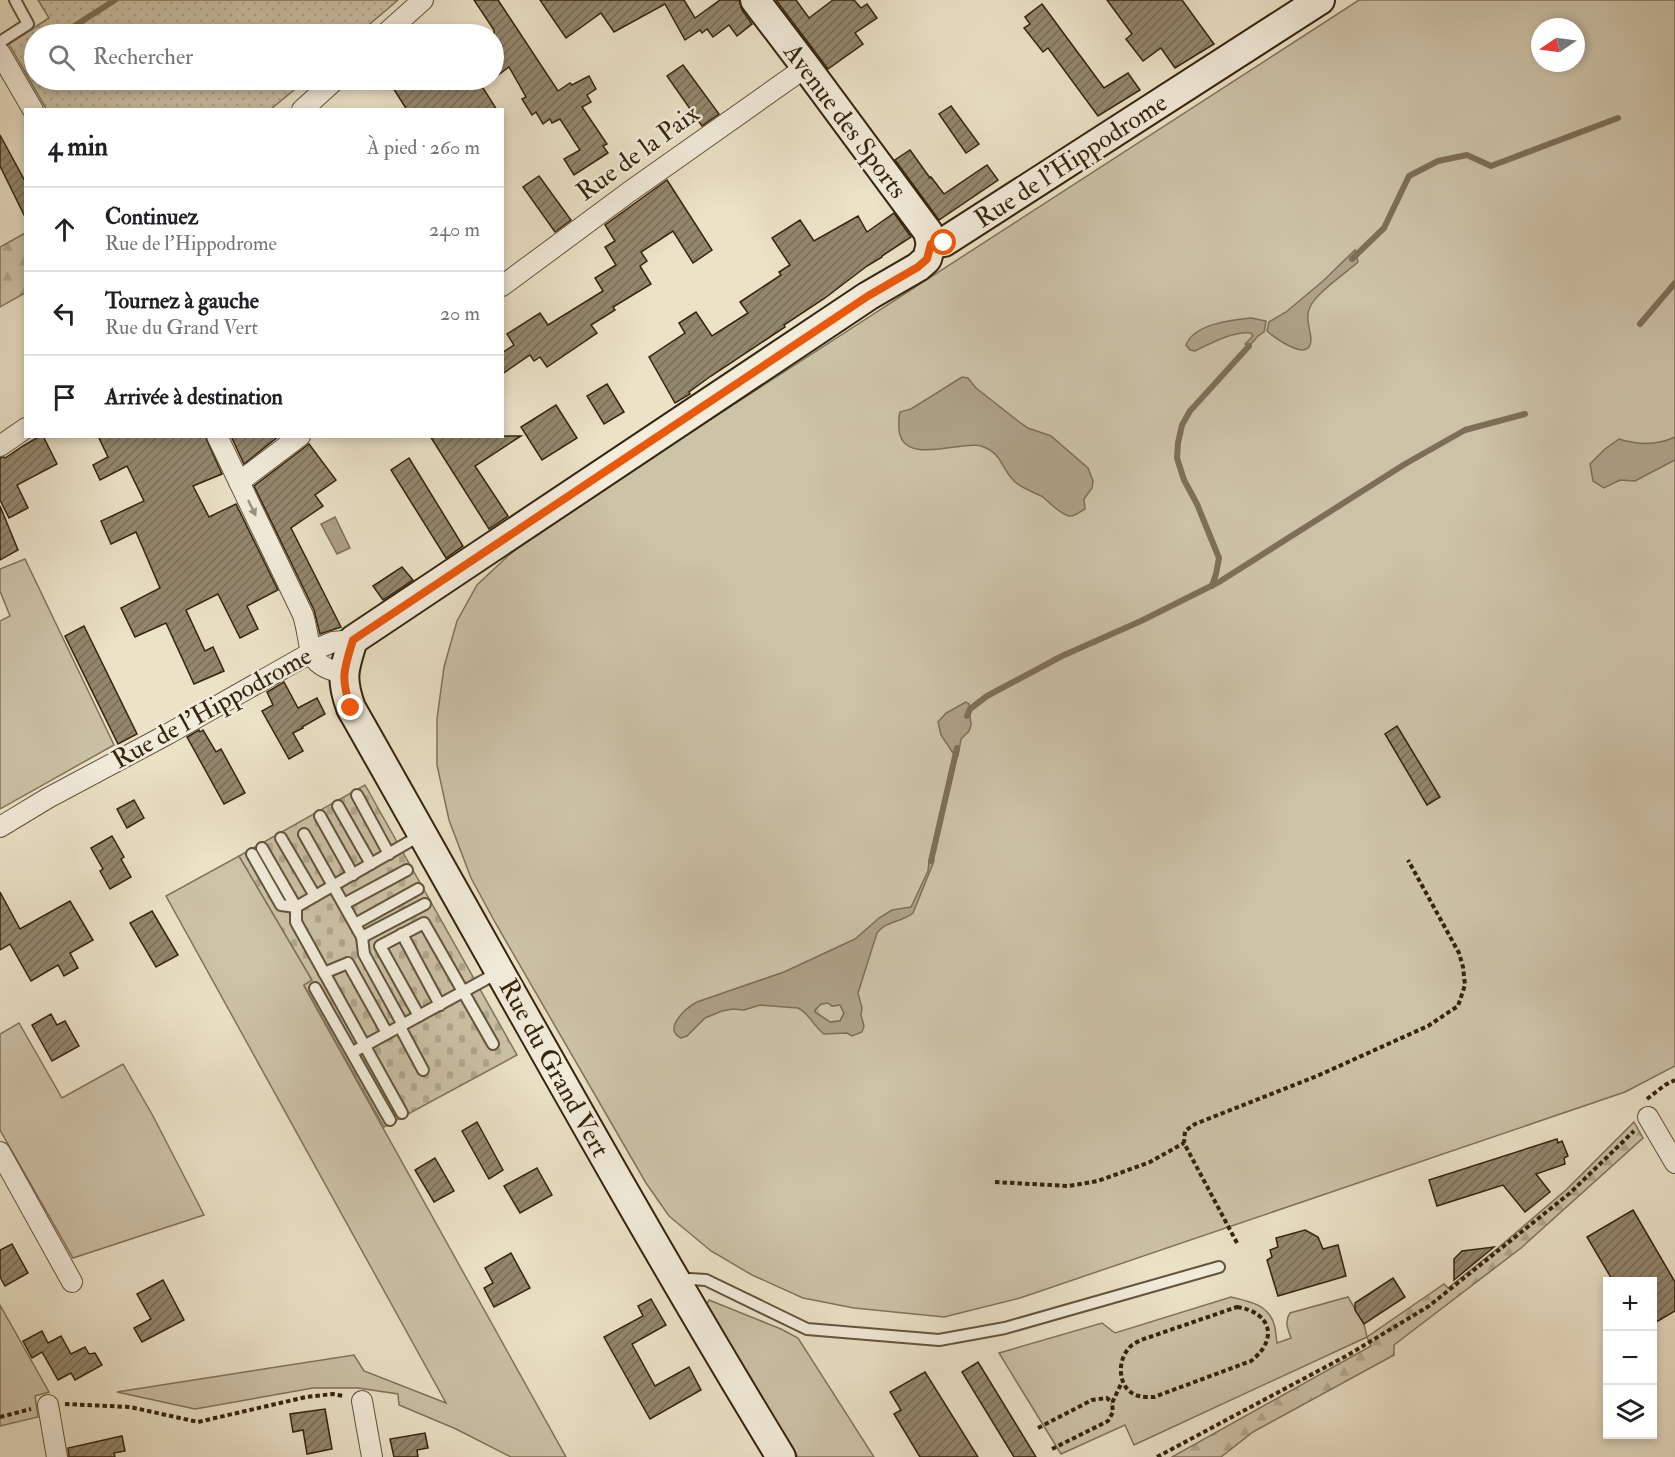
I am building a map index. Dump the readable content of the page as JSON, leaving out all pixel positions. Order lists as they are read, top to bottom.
{
  "streets": {
    "main road": ["Avenue des Sports", "Rue de l'Hippodrome", "Rue du Grand Vert"],
    "street": ["Rue de la Paix"]
  },
  "crossings": [
    ["Avenue des Sports", "Rue de la Paix"],
    ["Avenue des Sports", "Rue de l'Hippodrome"],
    ["Rue de l'Hippodrome", "Rue du Grand Vert"]
  ],
  "north": "left",
  "page": {
    "search": "Rechercher",
    "heading": ["4 min", "À pied · 260 m"],
    "list": [
      ["Continuez", "Rue de l'Hippodrome", "240 m"],
      ["Tournez à gauche", "Rue du Grand Vert", "20 m"],
      "Arrivée à destination"
    ],
    "map_buttons": ["+", "−"]
  }
}
